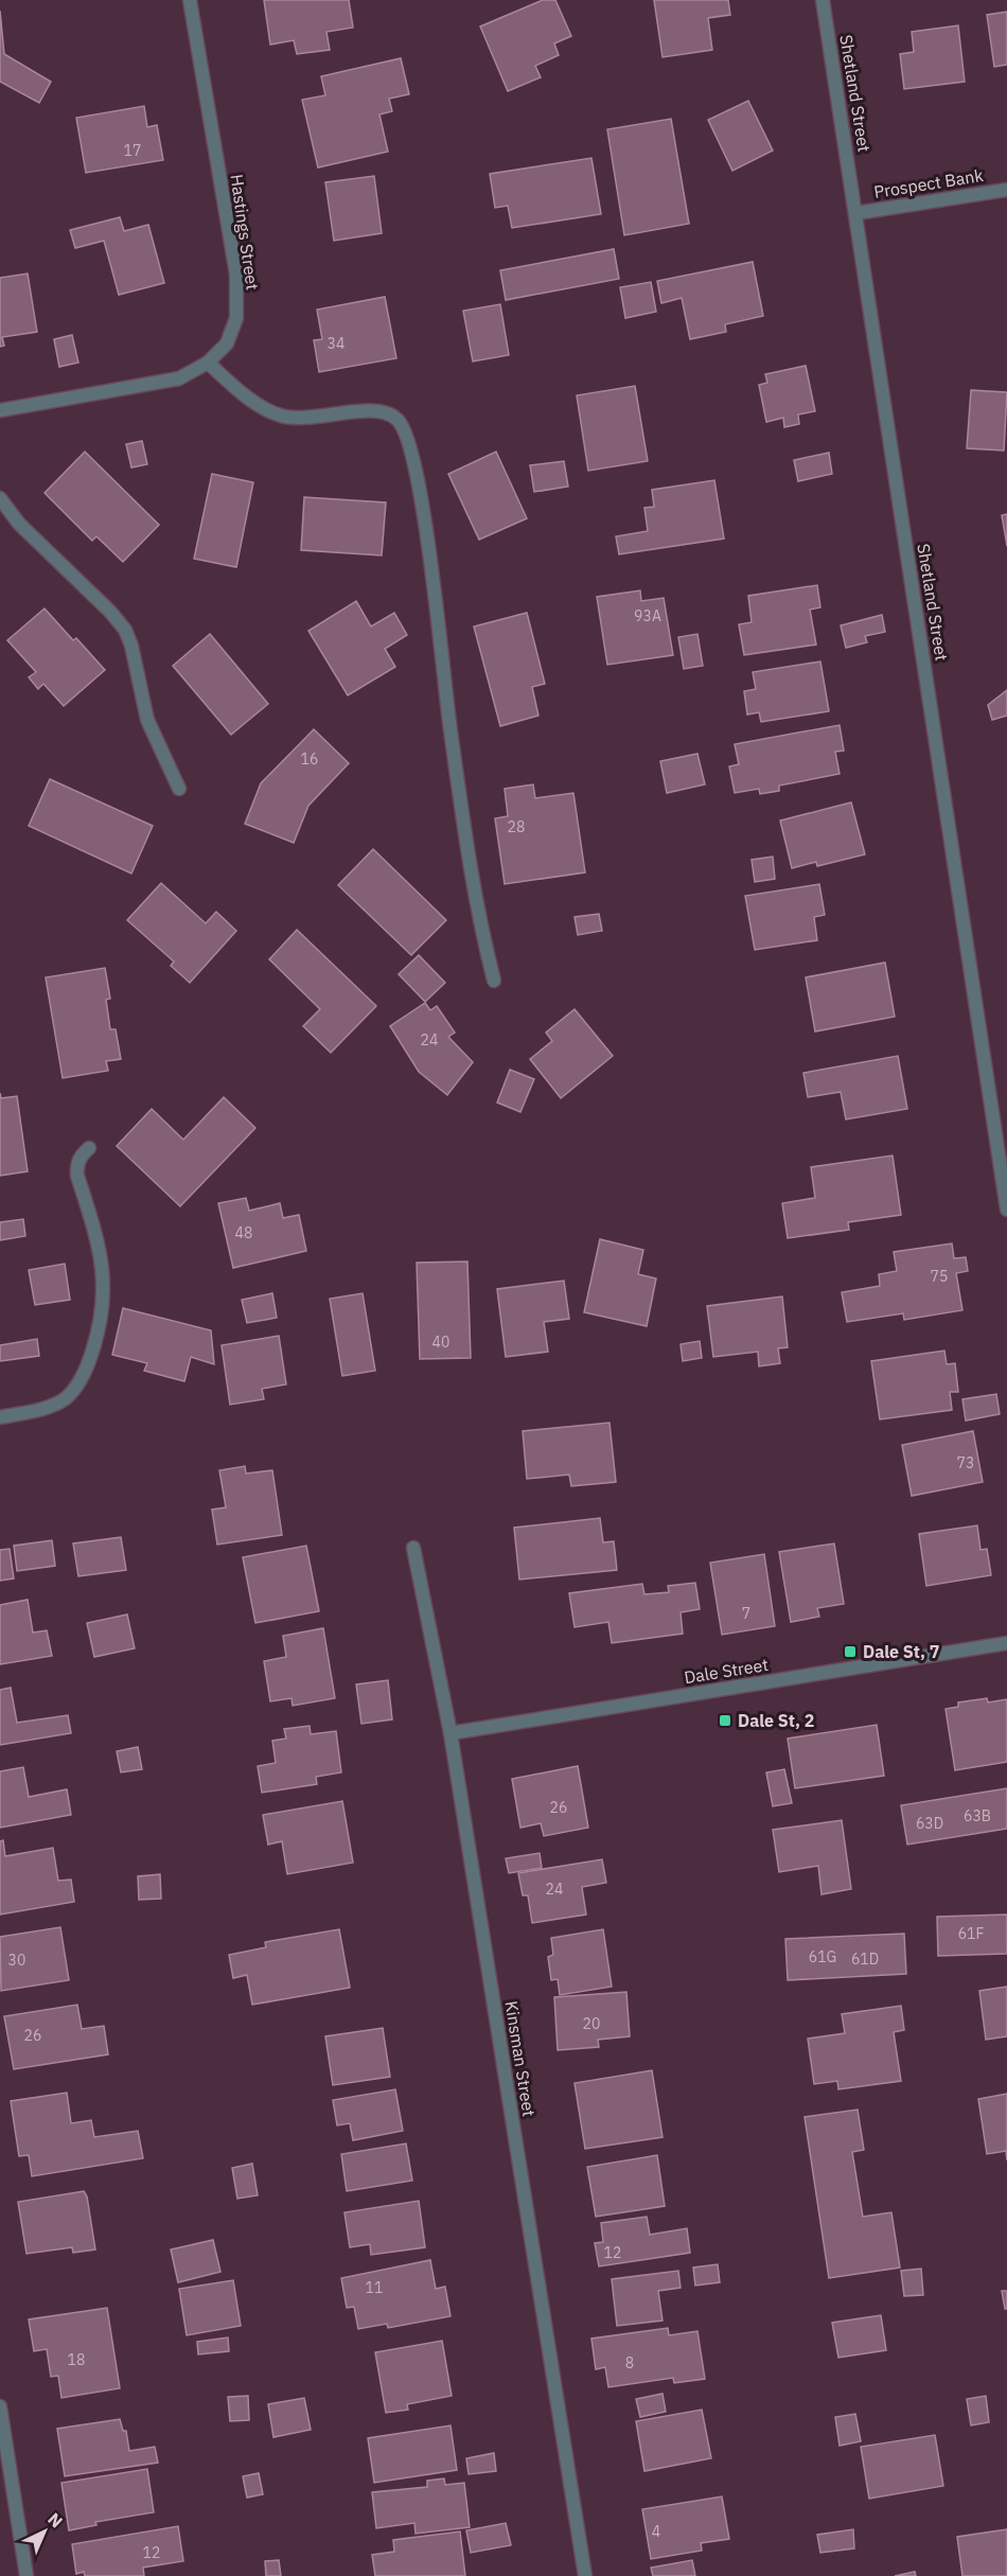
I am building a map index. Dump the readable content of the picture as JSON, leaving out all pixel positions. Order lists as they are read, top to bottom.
{
  "streets": {
    "street": [
      "Shetland Street",
      "Prospect Bank",
      "Hastings Street",
      "Dale Street",
      "Kinsman Street"
    ]
  },
  "crossings": [
    ["Shetland Street", "Prospect Bank"],
    ["Dale Street", "Kinsman Street"]
  ],
  "places": {
    "transit": ["Dale St, 7", "Dale St, 2"]
  },
  "house_numbers": [
    "17",
    "34",
    "93A",
    "16",
    "28",
    "24",
    "48",
    "75",
    "40",
    "73",
    "7",
    "26",
    "63B",
    "63D",
    "24",
    "61F",
    "61G",
    "61D",
    "30",
    "20",
    "26",
    "12",
    "11",
    "18",
    "8",
    "4",
    "12"
  ],
  "north": "top right"
}
